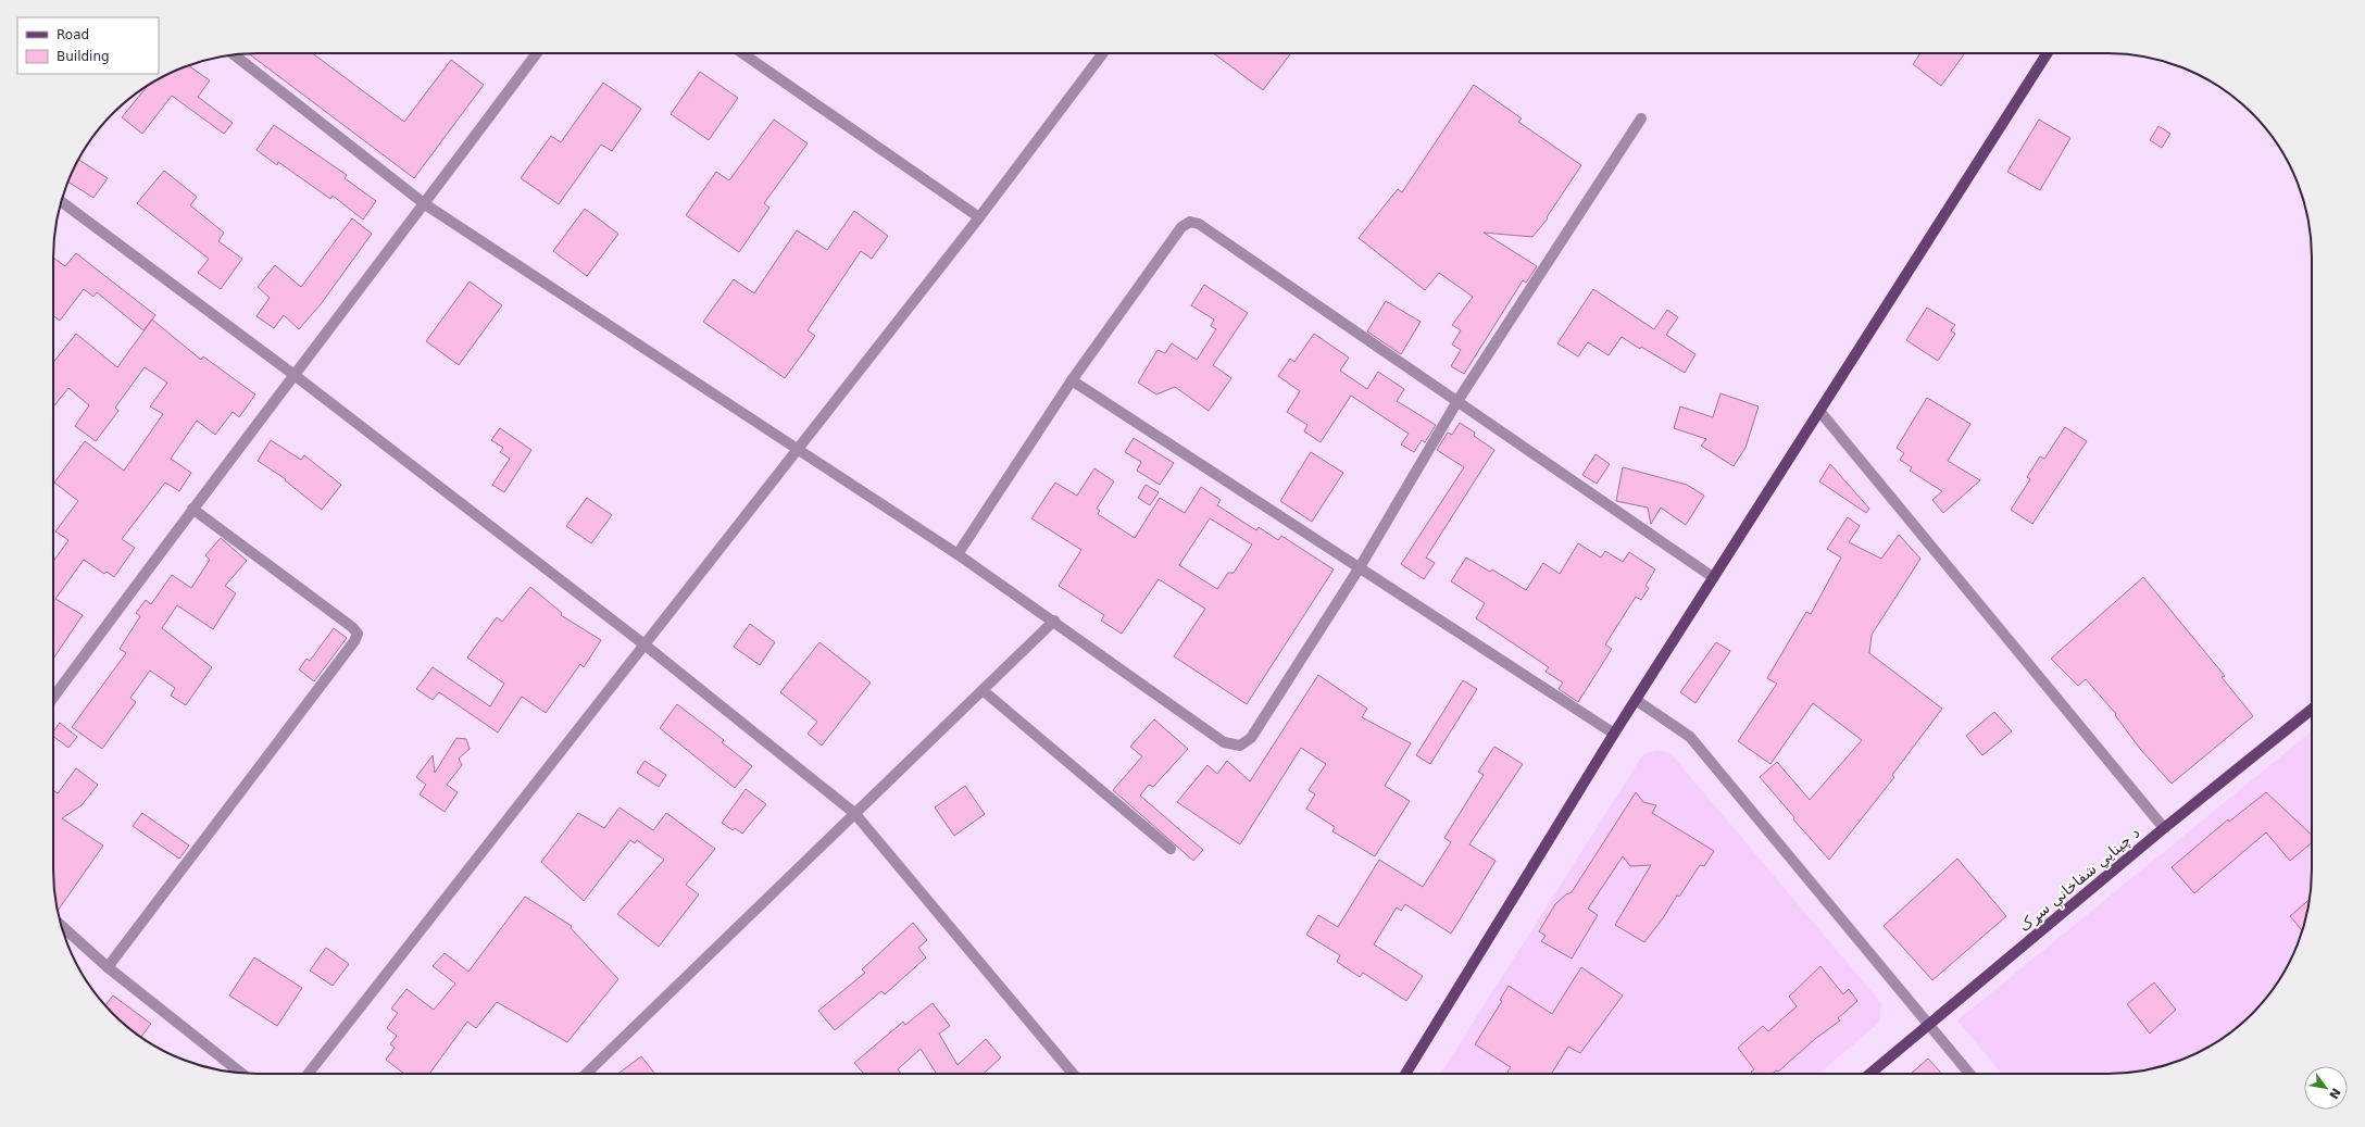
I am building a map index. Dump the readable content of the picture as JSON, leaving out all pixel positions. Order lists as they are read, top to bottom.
{
  "streets": {
    "main road": ["د چينايي شفاخانې سړک"]
  },
  "legend": ["Road", "Building"],
  "north": "bottom right"
}
